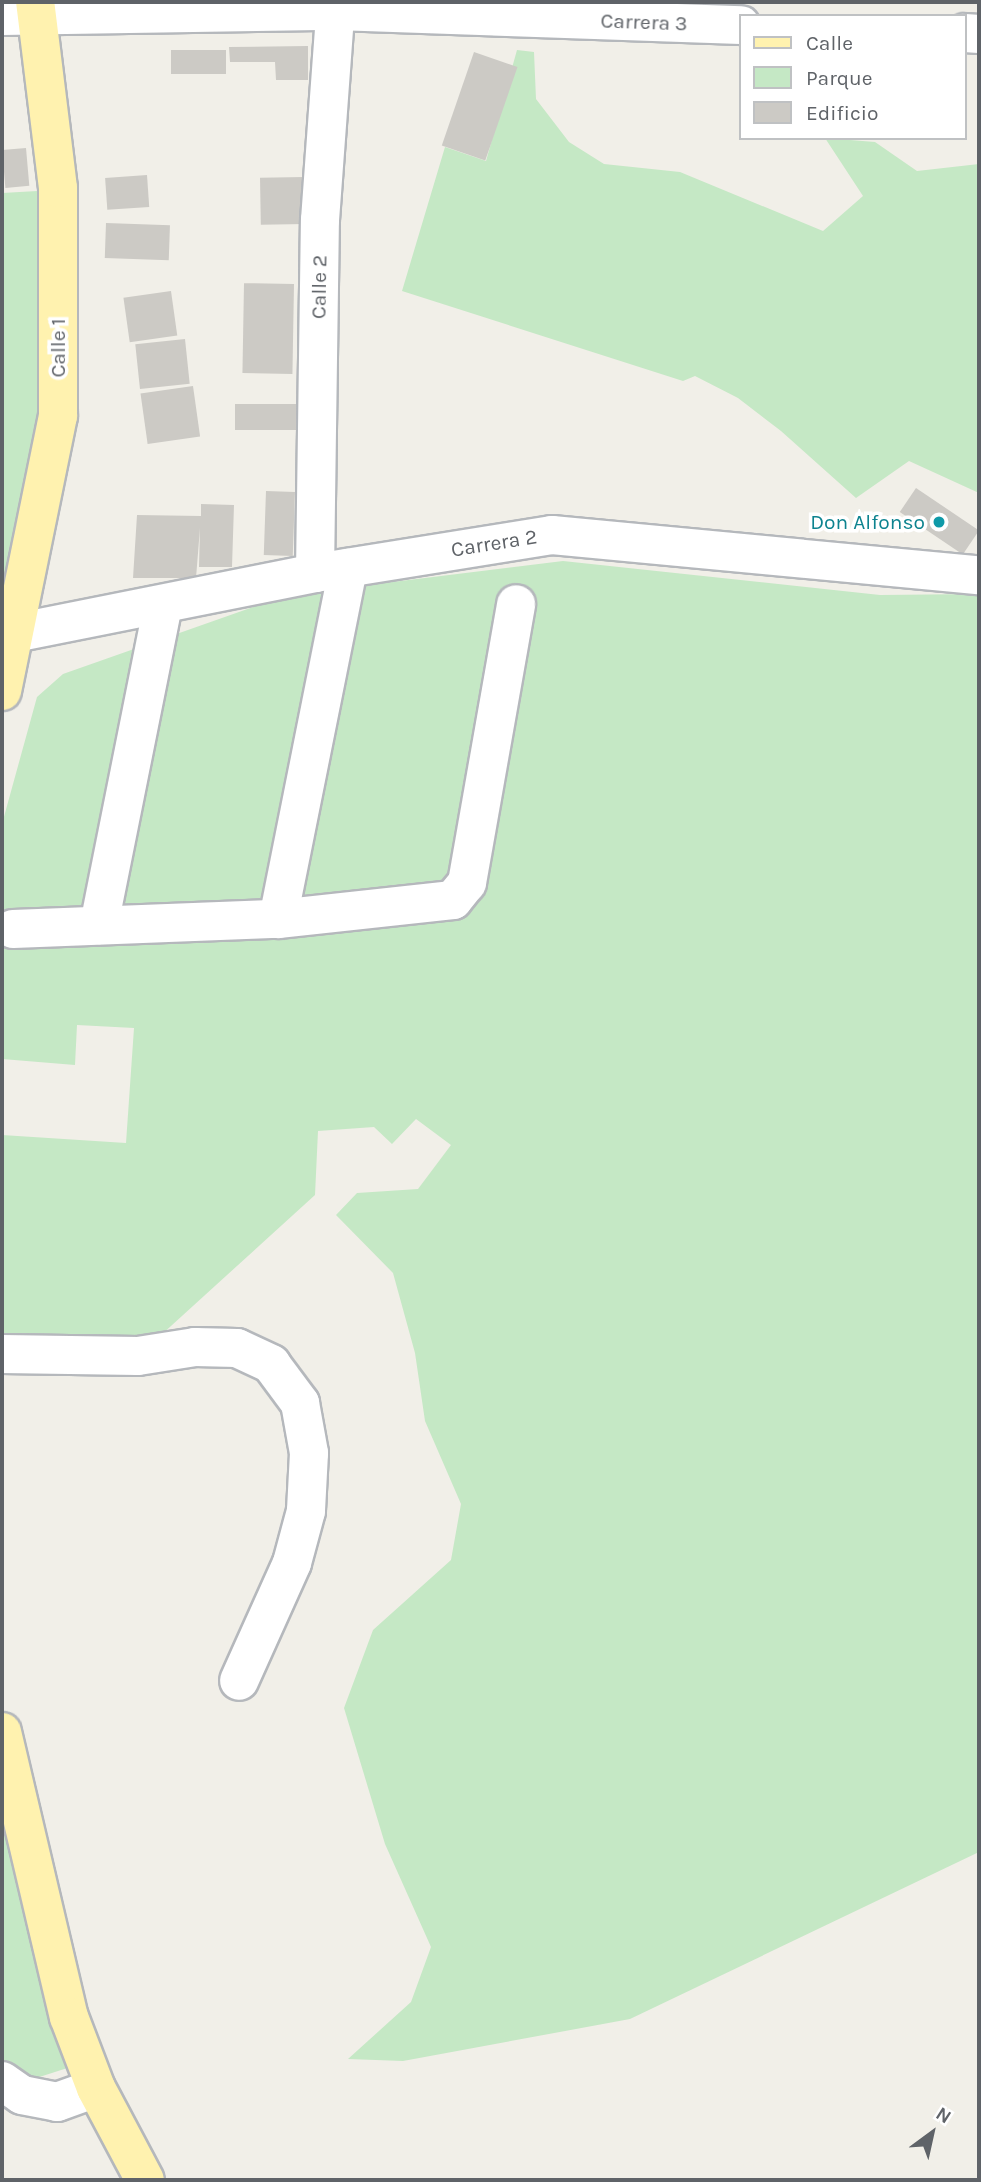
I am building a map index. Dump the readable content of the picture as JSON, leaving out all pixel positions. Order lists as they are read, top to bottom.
{
  "streets": {
    "main road": ["Calle 1"],
    "street": ["Carrera 3", "Calle 2", "Carrera 2"]
  },
  "crossings": [
    ["Carrera 3", "Calle 2"],
    ["Carrera 3", "Calle 1"],
    ["Calle 2", "Carrera 2"],
    ["Calle 1", "Carrera 2"]
  ],
  "places": ["Don Alfonso"],
  "legend": ["Calle", "Parque", "Edificio"],
  "north": "top right"
}
